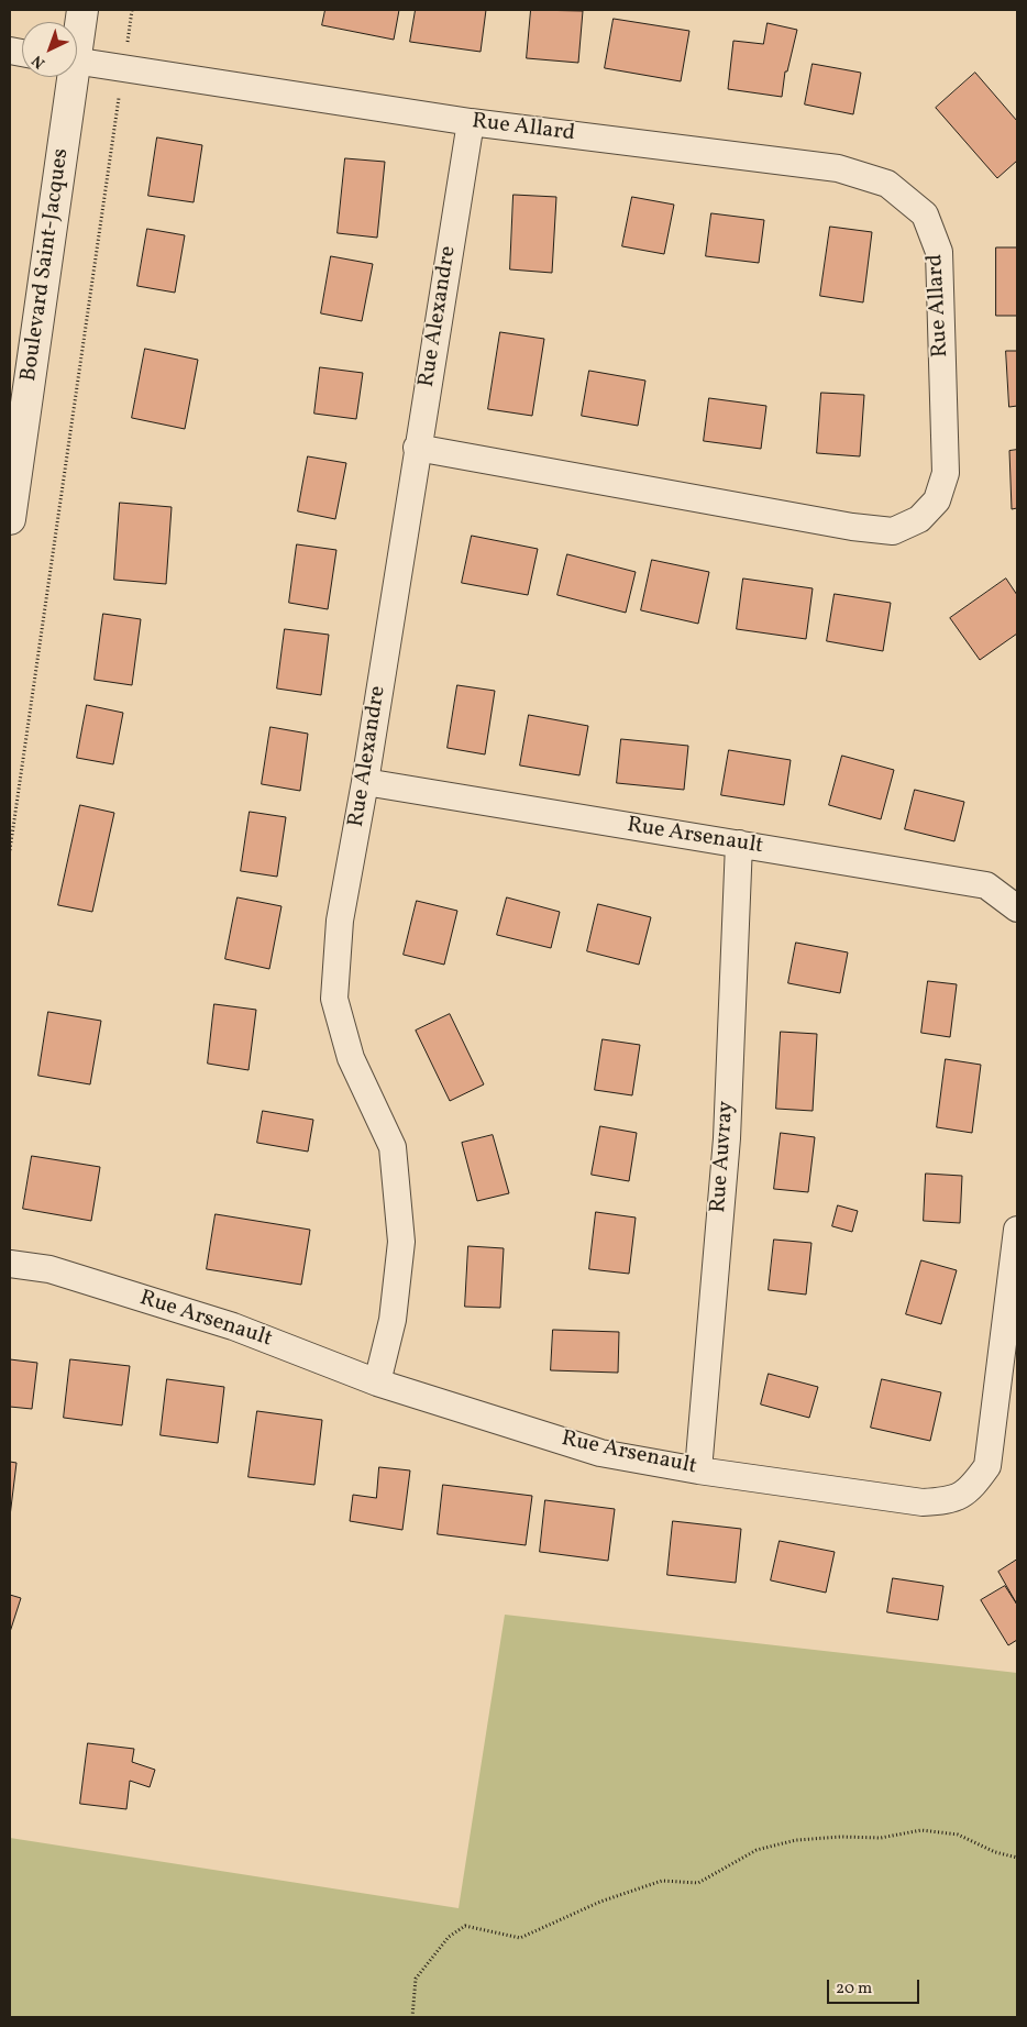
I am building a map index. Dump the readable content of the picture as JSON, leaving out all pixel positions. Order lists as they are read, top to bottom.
{
  "streets": {
    "street": [
      "Rue Allard",
      "Boulevard Saint-Jacques",
      "Rue Alexandre",
      "Rue Arsenault",
      "Rue Auvray"
    ]
  },
  "crossings": [
    ["Rue Allard", "Rue Alexandre"],
    ["Rue Alexandre", "Rue Arsenault"],
    ["Rue Arsenault", "Rue Auvray"]
  ],
  "scale_bar": "20 m",
  "north": "bottom left"
}
